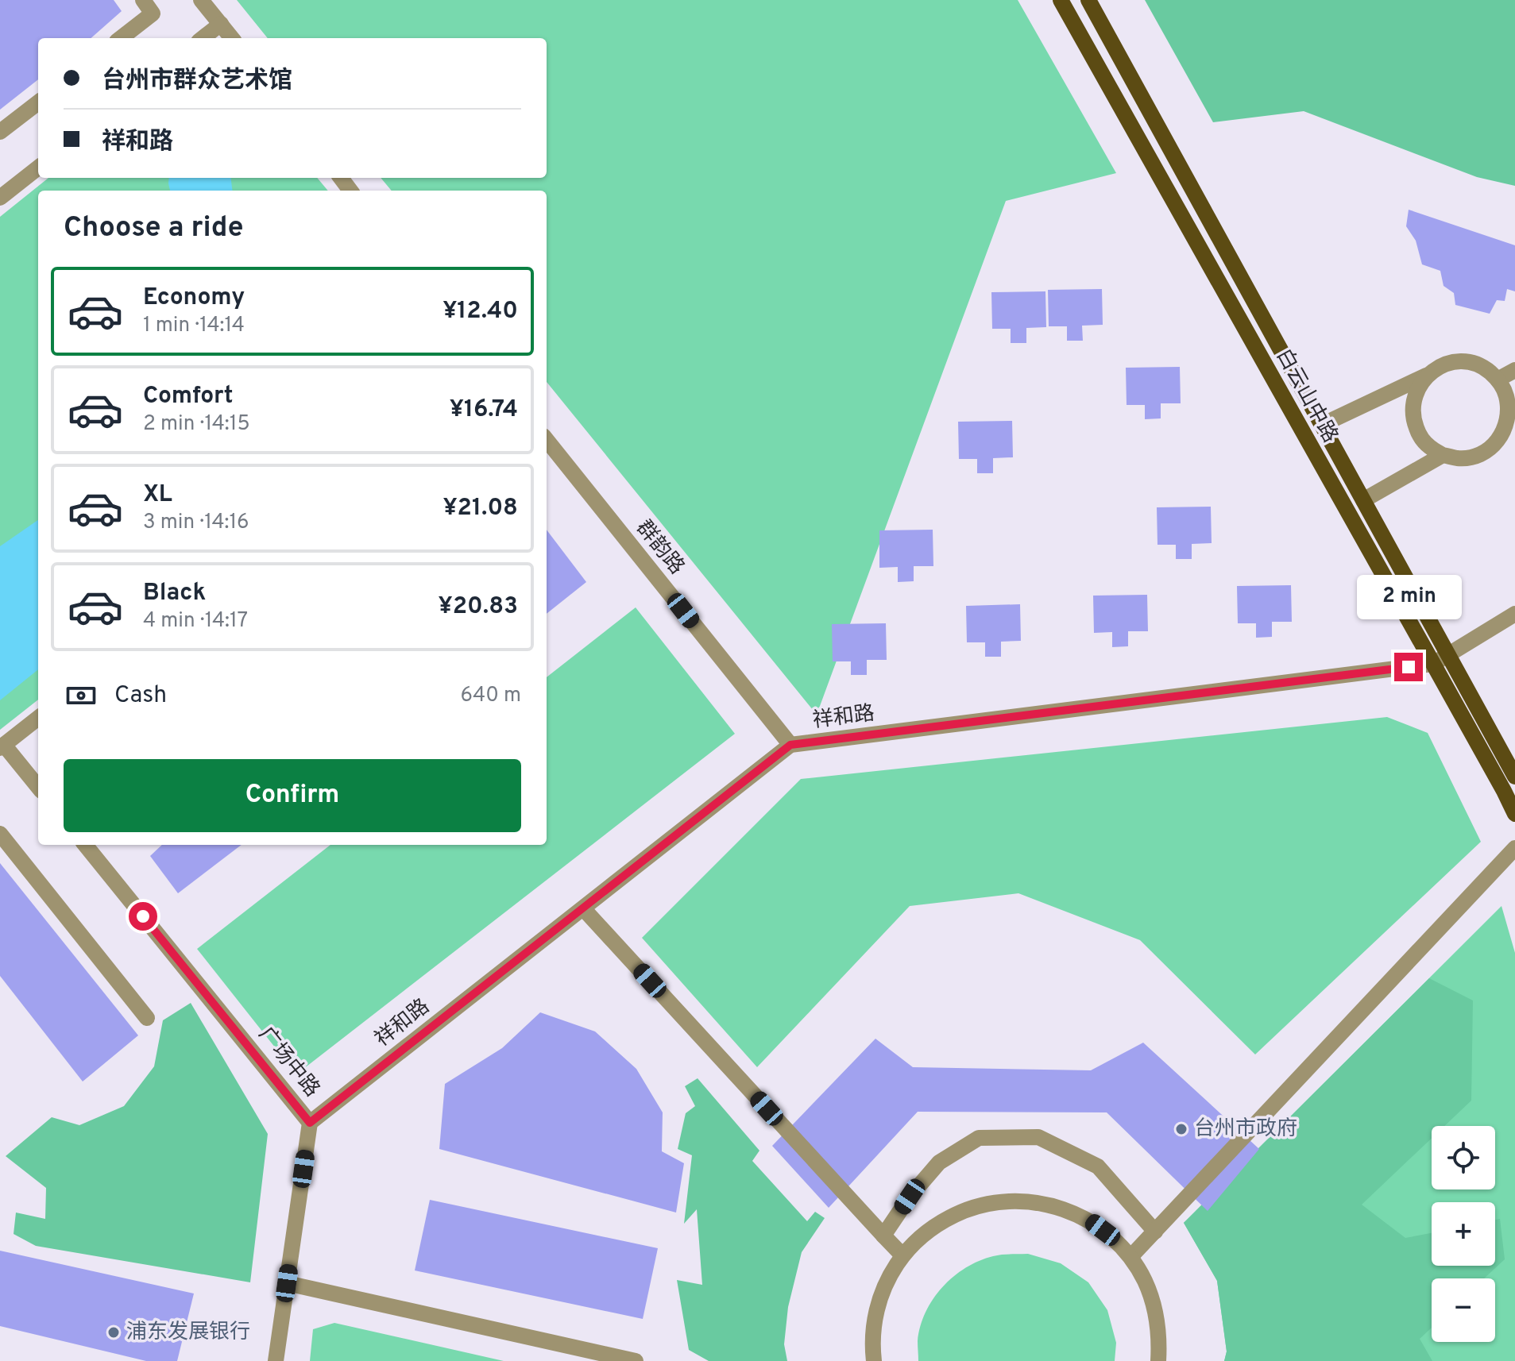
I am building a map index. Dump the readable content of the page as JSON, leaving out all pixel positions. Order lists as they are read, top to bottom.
{
  "streets": {
    "main road": ["白云山中路"],
    "street": ["群韵路", "祥和路", "广场中路"]
  },
  "crossings": [
    ["白云山中路", "祥和路"],
    ["群韵路", "祥和路"],
    ["祥和路", "广场中路"]
  ],
  "places": ["台州市政府", "浦东发展银行"],
  "page": {
    "banner": ["台州市群众艺术馆", "祥和路"],
    "heading": "Choose a ride",
    "list": [
      {
        "name": "Economy",
        "note": "1 min · 14:14",
        "value": "¥12.40"
      },
      {
        "name": "Comfort",
        "note": "2 min · 14:15",
        "value": "¥16.74"
      },
      {
        "name": "XL",
        "note": "3 min · 14:16",
        "value": "¥21.08"
      },
      {
        "name": "Black",
        "note": "4 min · 14:17",
        "value": "¥20.83"
      }
    ],
    "bubble": "2 min",
    "pay": ["Cash", "640 m"],
    "buttons": "Confirm",
    "map_buttons": ["+", "−"]
  }
}
